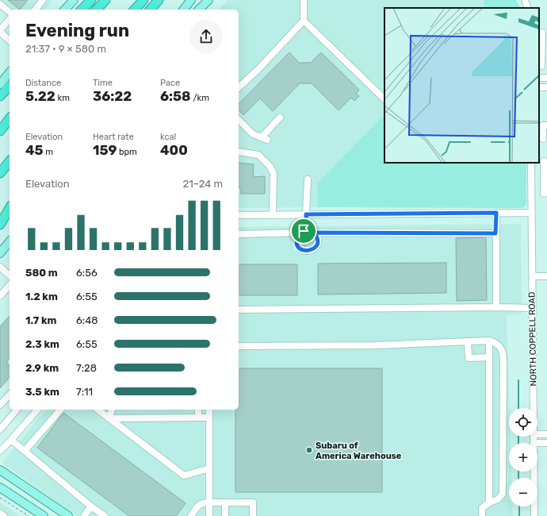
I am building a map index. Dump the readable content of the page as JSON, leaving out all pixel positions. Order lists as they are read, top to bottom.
{
  "streets": {
    "street": ["NORTH COPPELL ROAD"]
  },
  "places": ["Subaru of America Warehouse"],
  "page": {
    "heading": ["Evening run", "21:37 · 9 × 580 m"],
    "stats": [
      ["Distance", "5.22 km"],
      ["Time", "36:22"],
      ["Pace", "6:58 /km"],
      ["Elevation", "45 m"],
      ["Heart rate", "159 bpm"],
      ["kcal", "400"]
    ],
    "chart": ["Elevation", "21–24 m"],
    "list": [
      {
        "name": "580 m",
        "note": "6:56"
      },
      {
        "name": "1.2 km",
        "note": "6:55"
      },
      {
        "name": "1.7 km",
        "note": "6:48"
      },
      {
        "name": "2.3 km",
        "note": "6:55"
      },
      {
        "name": "2.9 km",
        "note": "7:28"
      },
      {
        "name": "3.5 km",
        "note": "7:11"
      }
    ],
    "map_buttons": ["+", "−"]
  }
}
